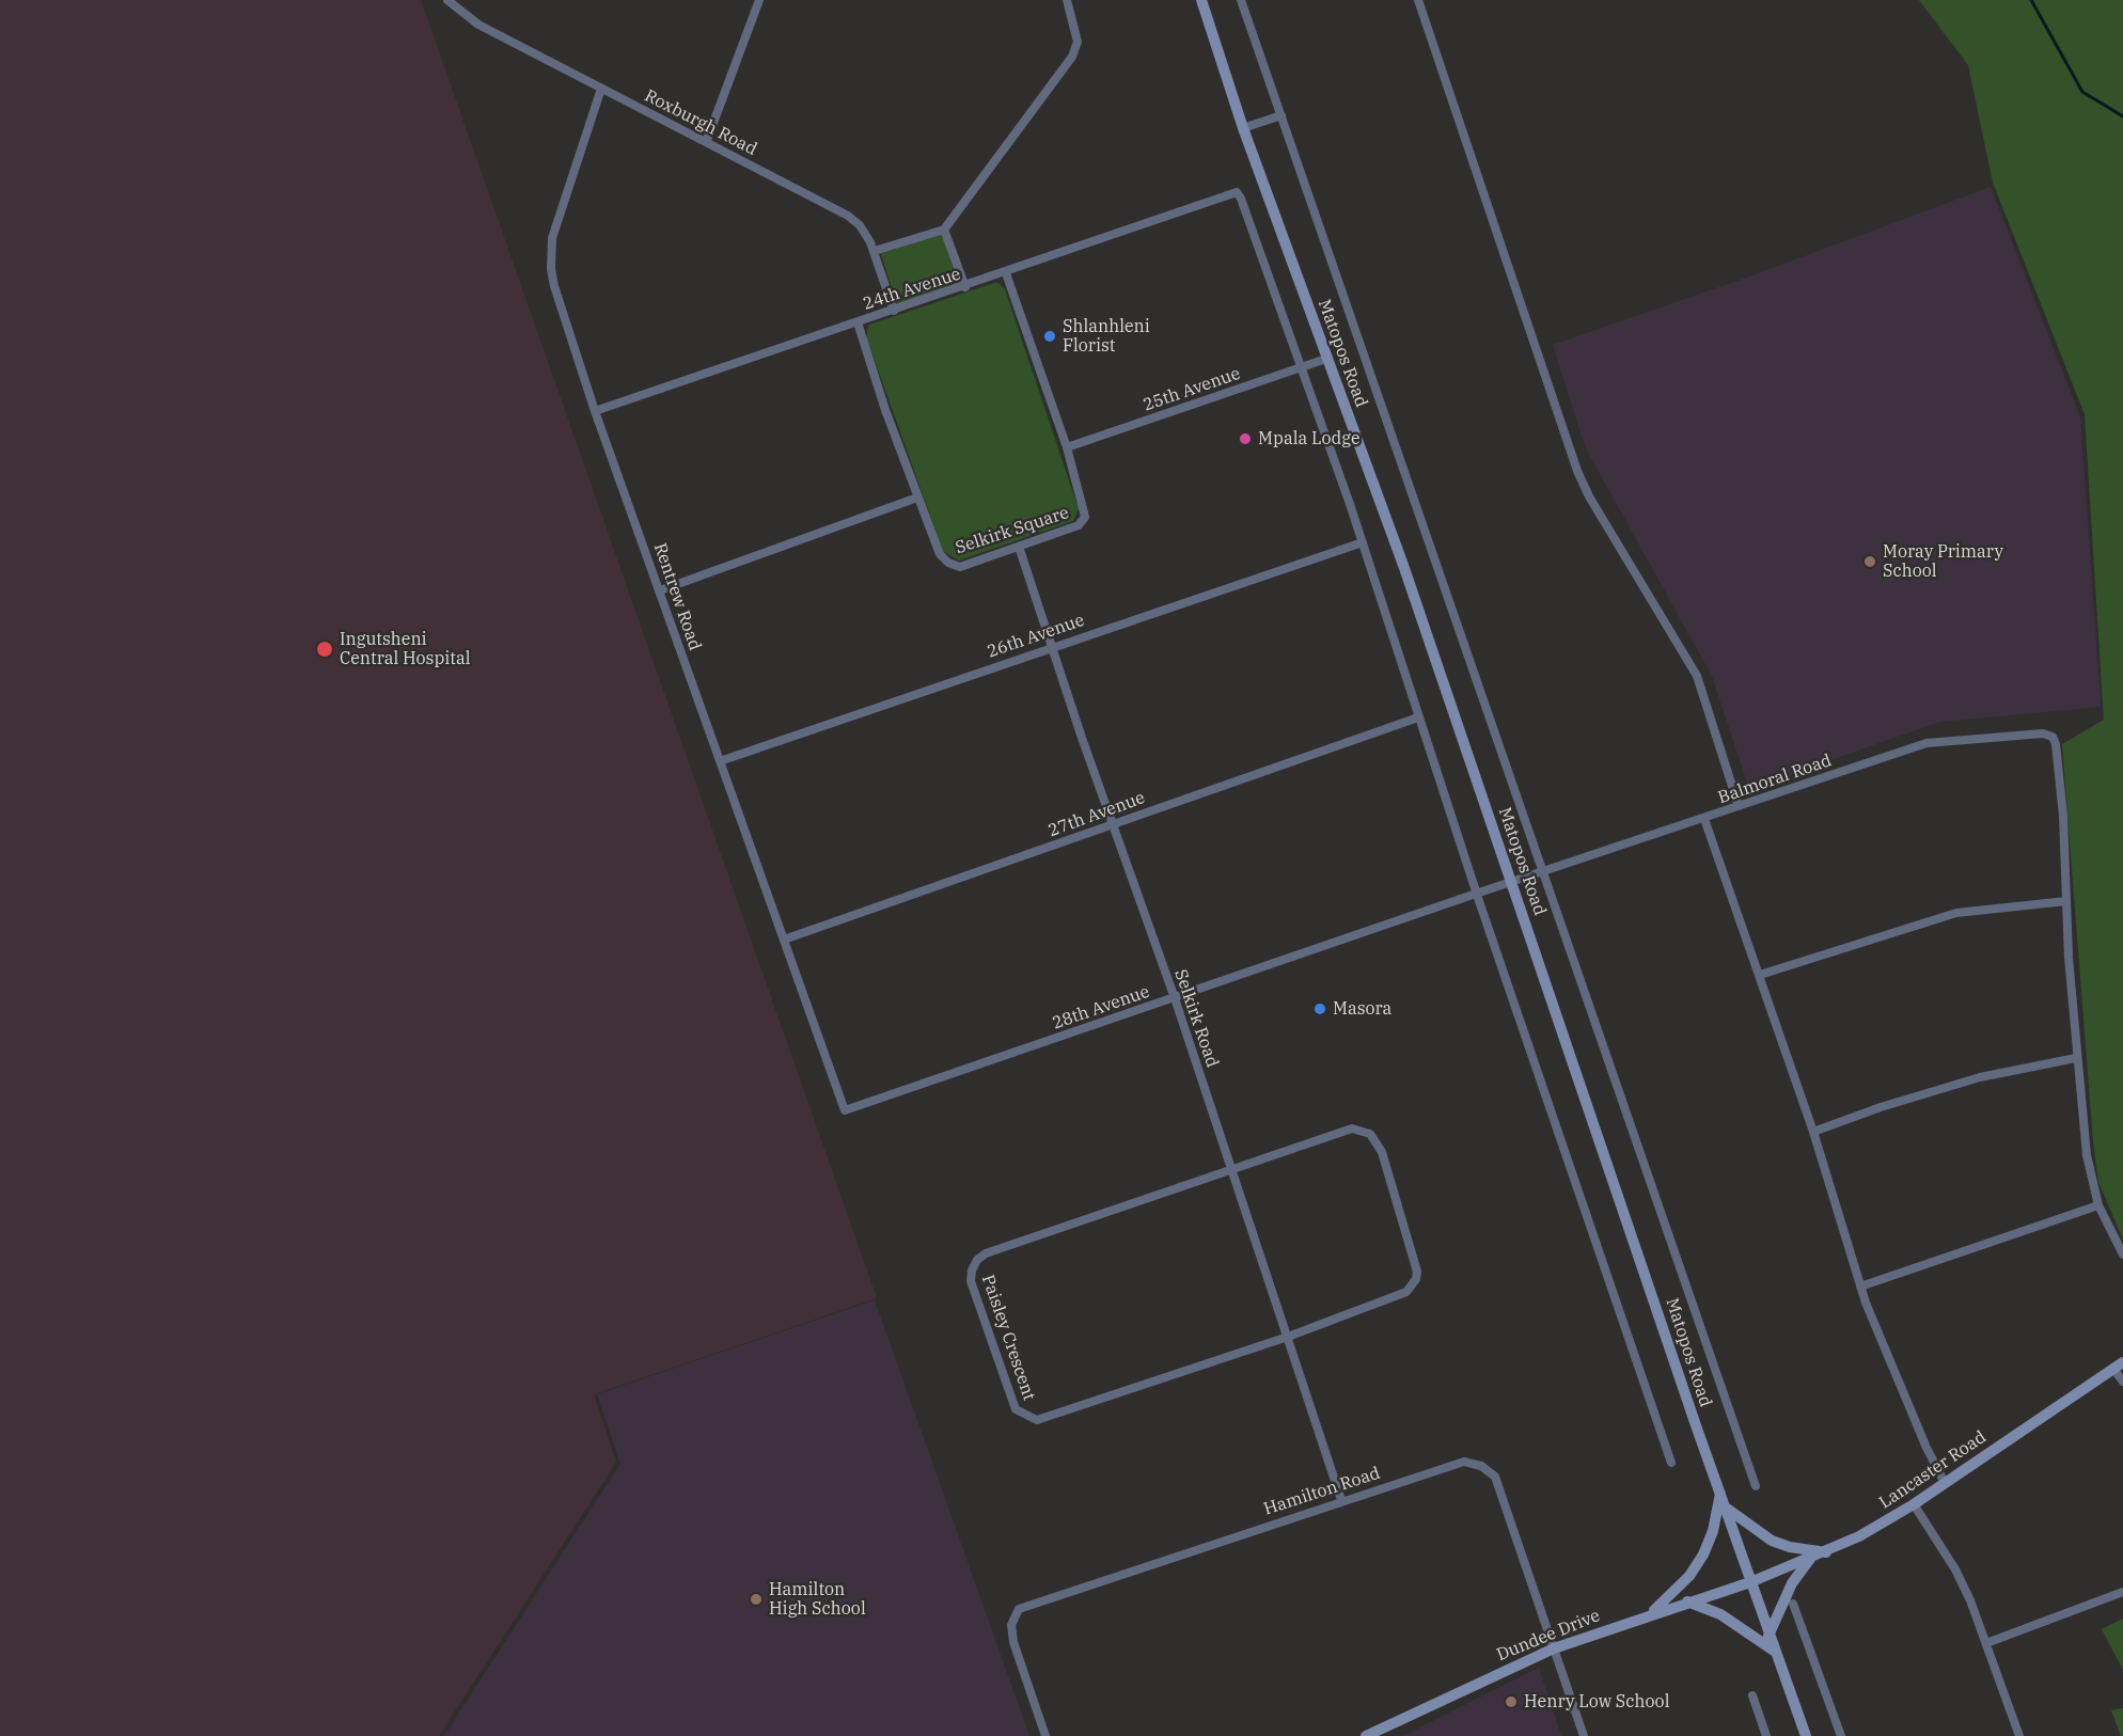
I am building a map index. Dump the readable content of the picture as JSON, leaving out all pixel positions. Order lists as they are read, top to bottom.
{
  "streets": {
    "main road": ["Matopos Road", "Lancaster Road", "Dundee Drive"],
    "street": [
      "Roxburgh Road",
      "24th Avenue",
      "25th Avenue",
      "Selkirk Square",
      "Rentrew Road",
      "26th Avenue",
      "Balmoral Road",
      "27th Avenue",
      "28th Avenue",
      "Selkirk Road",
      "Paisley Crescent",
      "Hamilton Road"
    ]
  },
  "crossings": [
    ["Roxburgh Road", "24th Avenue"],
    ["Roxburgh Road", "Rentrew Road"],
    ["24th Avenue", "25th Avenue"],
    ["24th Avenue", "Selkirk Square"],
    ["24th Avenue", "Rentrew Road"],
    ["Matopos Road", "25th Avenue"],
    ["Matopos Road", "Balmoral Road"],
    ["Matopos Road", "28th Avenue"],
    ["Matopos Road", "Lancaster Road"],
    ["Matopos Road", "Dundee Drive"],
    ["25th Avenue", "Selkirk Square"],
    ["Selkirk Square", "Selkirk Road"],
    ["Rentrew Road", "26th Avenue"],
    ["Rentrew Road", "27th Avenue"],
    ["Rentrew Road", "28th Avenue"],
    ["26th Avenue", "Selkirk Road"],
    ["Balmoral Road", "28th Avenue"],
    ["27th Avenue", "Selkirk Road"],
    ["28th Avenue", "Selkirk Road"],
    ["Selkirk Road", "Paisley Crescent"],
    ["Selkirk Road", "Hamilton Road"],
    ["Lancaster Road", "Dundee Drive"],
    ["Hamilton Road", "Dundee Drive"]
  ],
  "places": [
    "Shlanhleni Florist",
    "Mpala Lodge",
    "Moray Primary School",
    "Ingutsheni Central Hospital",
    "Masora",
    "Hamilton High School",
    "Henry Low School"
  ]
}
